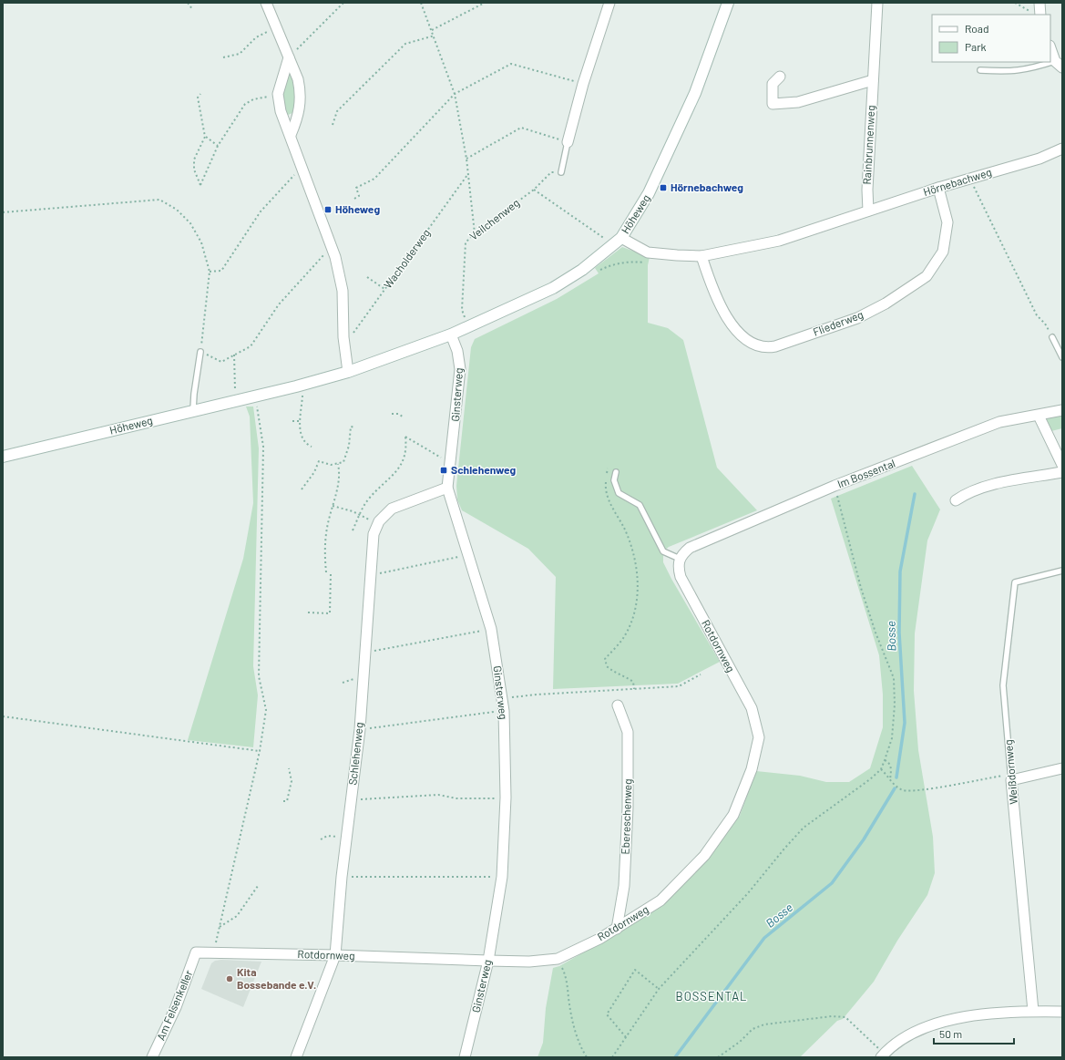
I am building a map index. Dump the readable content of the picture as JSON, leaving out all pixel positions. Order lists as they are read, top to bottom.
{
  "streets": {
    "street": [
      "Rainbrunnenweg",
      "Hörnebachweg",
      "Höheweg",
      "Fliederweg",
      "Ginsterweg",
      "Im Bossental",
      "Rotdornweg",
      "Schlehenweg",
      "Weißdornweg",
      "Ebereschenweg",
      "Am Felsenkeller"
    ],
    "path": ["Veilchenweg", "Wacholderweg"]
  },
  "crossings": [
    ["Rainbrunnenweg", "Hörnebachweg"],
    ["Hörnebachweg", "Höheweg"],
    ["Hörnebachweg", "Fliederweg"],
    ["Höheweg", "Ginsterweg"],
    ["Ginsterweg", "Rotdornweg"],
    ["Ginsterweg", "Schlehenweg"],
    ["Im Bossental", "Rotdornweg"],
    ["Rotdornweg", "Schlehenweg"],
    ["Rotdornweg", "Ebereschenweg"],
    ["Rotdornweg", "Am Felsenkeller"]
  ],
  "districts": ["BOSSENTAL"],
  "water": ["Bosse"],
  "places": {
    "transit": ["Hörnebachweg", "Höheweg", "Schlehenweg"],
    "other": ["Kita Bossebande e.V."]
  },
  "legend": ["Road", "Park"],
  "scale_bar": "50 m"
}
